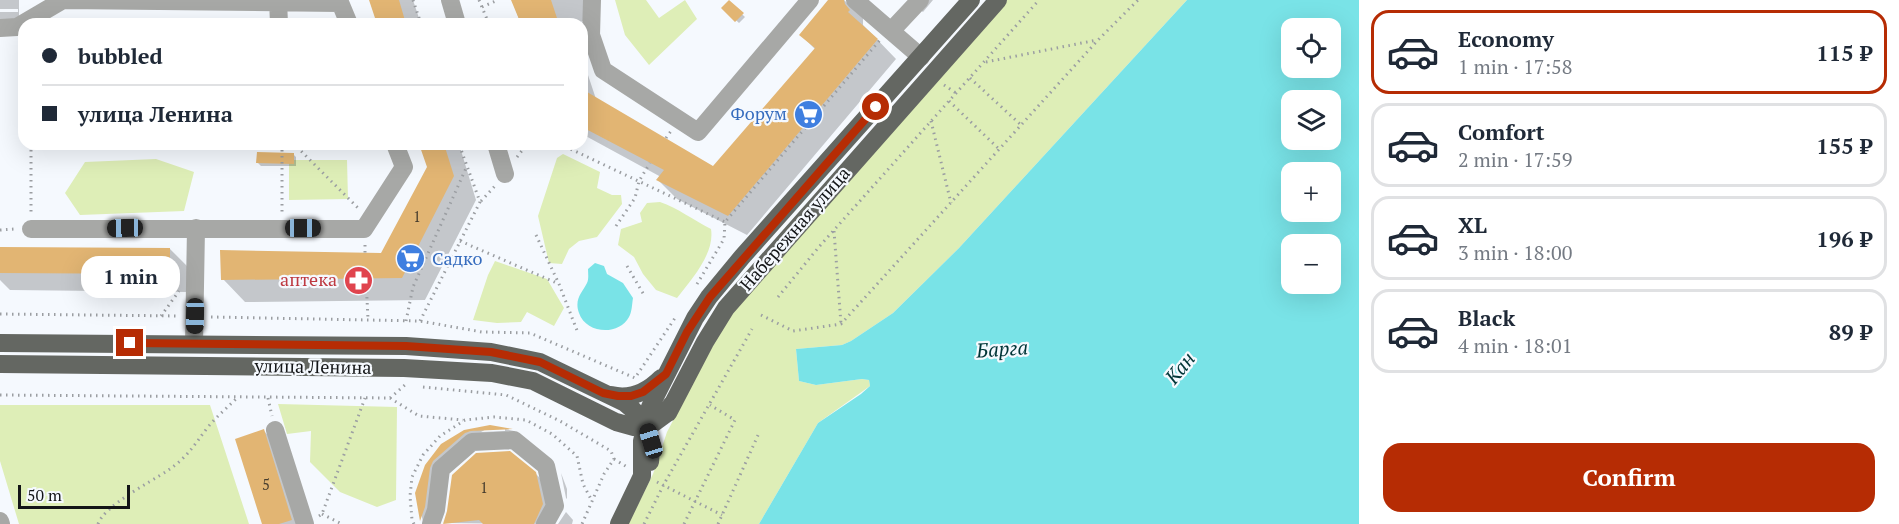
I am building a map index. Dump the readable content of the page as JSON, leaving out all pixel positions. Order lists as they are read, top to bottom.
{
  "streets": {
    "main road": ["Набережная улица", "улица Ленина"]
  },
  "crossings": [
    ["Набережная улица", "улица Ленина"]
  ],
  "water": ["Барга", "Кан"],
  "places": {
    "supermarket": ["Форум", "Садко"],
    "pharmacy": ["аптека"]
  },
  "house_numbers": ["1", "5", "1"],
  "scale_bar": "50 m",
  "page": {
    "list": [
      {
        "name": "Economy",
        "note": "1 min · 17:58",
        "value": "115 ₽"
      },
      {
        "name": "Comfort",
        "note": "2 min · 17:59",
        "value": "155 ₽"
      },
      {
        "name": "XL",
        "note": "3 min · 18:00",
        "value": "196 ₽"
      },
      {
        "name": "Black",
        "note": "4 min · 18:01",
        "value": "89 ₽"
      }
    ],
    "map_buttons": ["+", "−"],
    "banner": ["bubbled", "улица Ленина"],
    "bubble": "1 min",
    "buttons": "Confirm",
    "scale": "50 m"
  }
}
